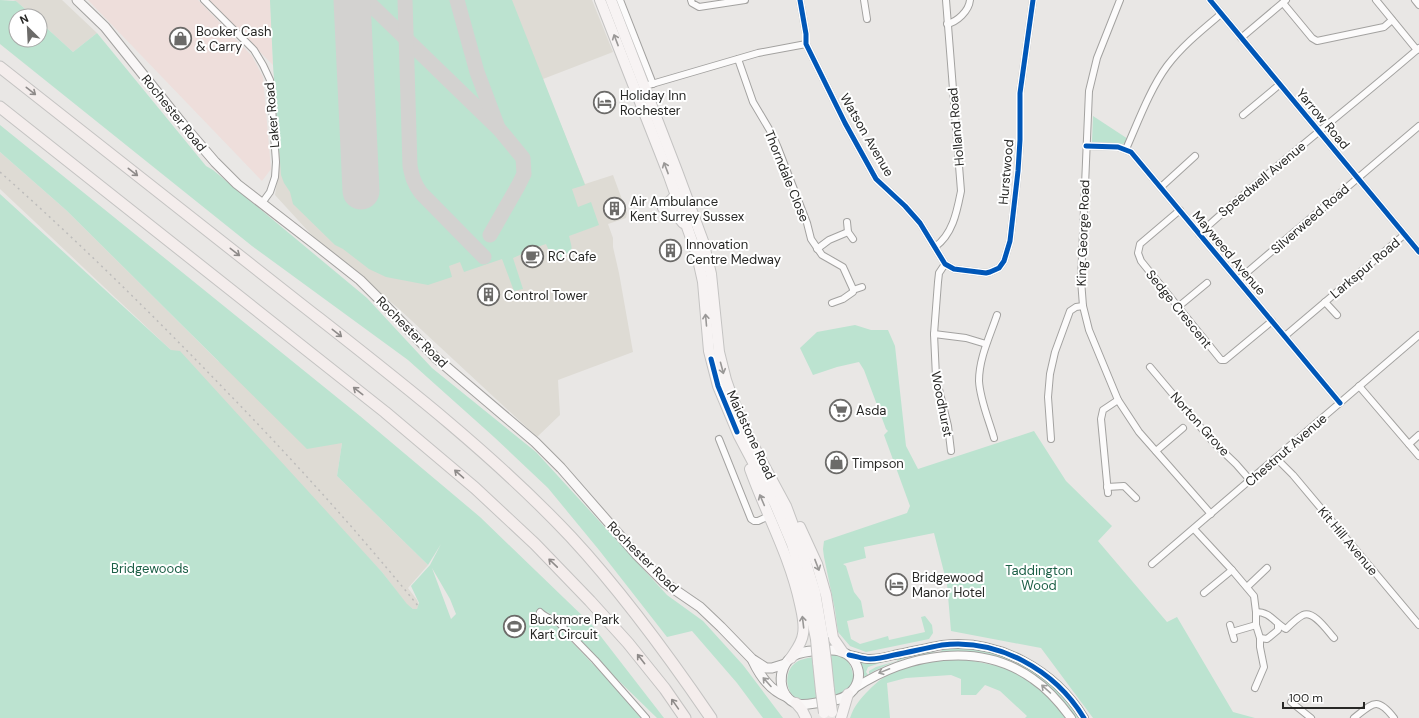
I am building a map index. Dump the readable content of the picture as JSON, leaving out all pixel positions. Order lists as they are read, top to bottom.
{
  "streets": {
    "main road": ["Rochester Road", "Maidstone Road"],
    "street": [
      "Laker Road",
      "Yarrow Road",
      "Holland Road",
      "Watson Avenue",
      "Hurstwood",
      "Thorndale Close",
      "Speedwell Avenue",
      "Silverweed Road",
      "King George Road",
      "Mayweed Avenue",
      "Larkspur Road",
      "Sedge Crescent",
      "Woodhurst",
      "Norton Grove",
      "Chestnut Avenue",
      "Kit Hill Avenue"
    ]
  },
  "crossings": [
    ["Rochester Road", "Laker Road"],
    ["Yarrow Road", "Speedwell Avenue"],
    ["Yarrow Road", "Silverweed Road"],
    ["Yarrow Road", "Larkspur Road"],
    ["Holland Road", "Watson Avenue"],
    ["Hurstwood", "Woodhurst"],
    ["Speedwell Avenue", "Mayweed Avenue"],
    ["Silverweed Road", "Mayweed Avenue"],
    ["King George Road", "Chestnut Avenue"],
    ["Mayweed Avenue", "Larkspur Road"],
    ["Mayweed Avenue", "Sedge Crescent"],
    ["Mayweed Avenue", "Chestnut Avenue"],
    ["Norton Grove", "Chestnut Avenue"],
    ["Chestnut Avenue", "Kit Hill Avenue"]
  ],
  "parks": ["Bridgewoods", "Taddington Wood"],
  "places": {
    "shop": ["Booker Cash & Carry", "Timpson"],
    "hotel": ["Holiday Inn Rochester", "Bridgewood Manor Hotel"],
    "building": ["Air Ambulance Kent Surrey Sussex", "Innovation Centre Medway", "Control Tower"],
    "cafe": ["RC Cafe"],
    "supermarket": ["Asda"],
    "sports": ["Buckmore Park Kart Circuit"]
  },
  "scale_bar": "100 m",
  "north": "top left"
}
